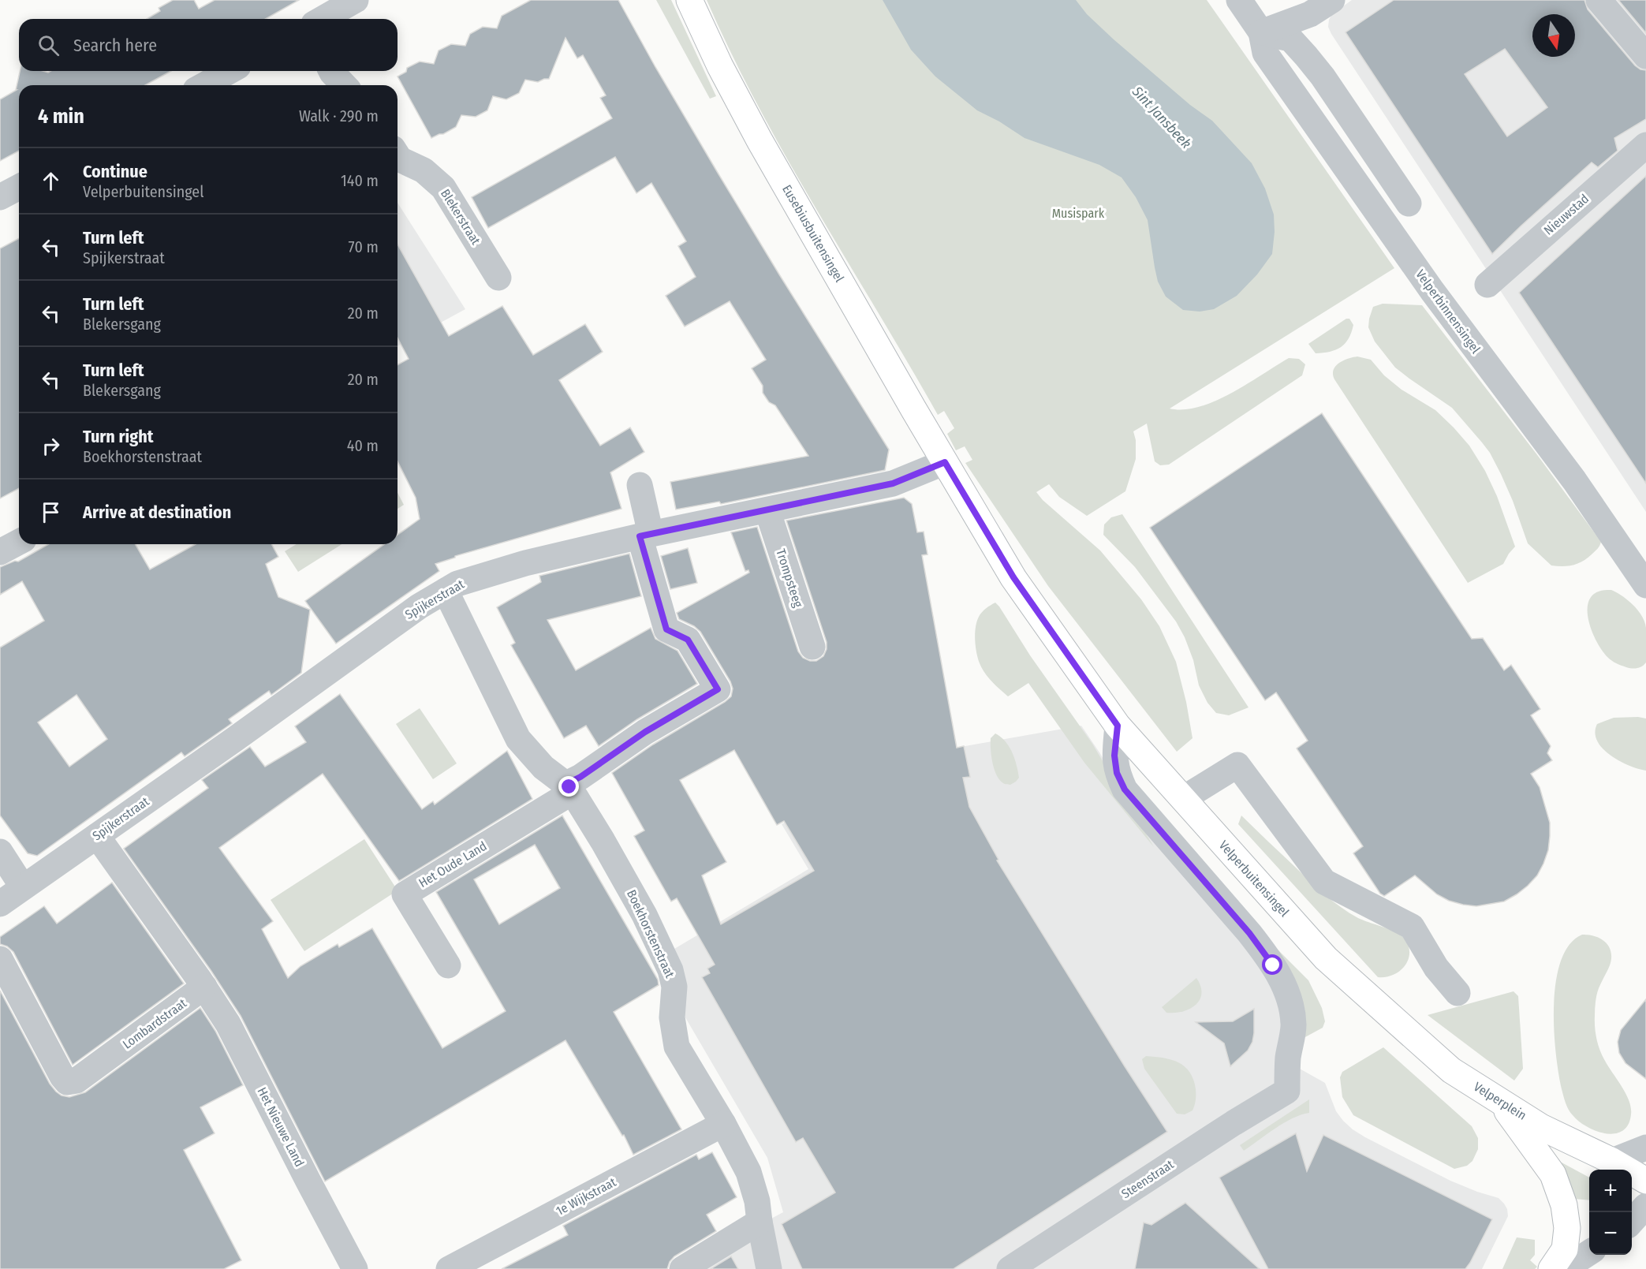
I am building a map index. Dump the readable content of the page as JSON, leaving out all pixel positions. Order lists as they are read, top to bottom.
{
  "streets": {
    "main road": ["Eusebiusbuitensingel", "Velperbuitensingel", "Velperplein"],
    "street": [
      "Nieuwstad",
      "Blekerstraat",
      "Velperbinnensingel",
      "Trompsteeg",
      "Spijkerstraat",
      "Het Oude Land",
      "Boekhorstenstraat",
      "Lombardstraat",
      "Het Nieuwe Land",
      "Steenstraat",
      "1e Wijkstraat"
    ]
  },
  "crossings": [
    ["Eusebiusbuitensingel", "Spijkerstraat"],
    ["Eusebiusbuitensingel", "Velperbuitensingel"],
    ["Trompsteeg", "Spijkerstraat"],
    ["Spijkerstraat", "Velperbuitensingel"],
    ["Spijkerstraat", "Boekhorstenstraat"],
    ["Het Oude Land", "Boekhorstenstraat"],
    ["Velperbuitensingel", "Velperplein"],
    ["Velperbuitensingel", "Steenstraat"],
    ["Boekhorstenstraat", "1e Wijkstraat"],
    ["Lombardstraat", "Het Nieuwe Land"]
  ],
  "water": ["Sint Jansbeek"],
  "parks": ["Musispark"],
  "north": "bottom",
  "page": {
    "search": "Search here",
    "heading": ["4 min", "Walk · 290 m"],
    "list": [
      ["Continue", "Velperbuitensingel", "140 m"],
      ["Turn left", "Spijkerstraat", "70 m"],
      ["Turn left", "Blekersgang", "20 m"],
      ["Turn left", "Blekersgang", "20 m"],
      ["Turn right", "Boekhorstenstraat", "40 m"],
      "Arrive at destination"
    ],
    "map_buttons": ["+", "−"]
  }
}
